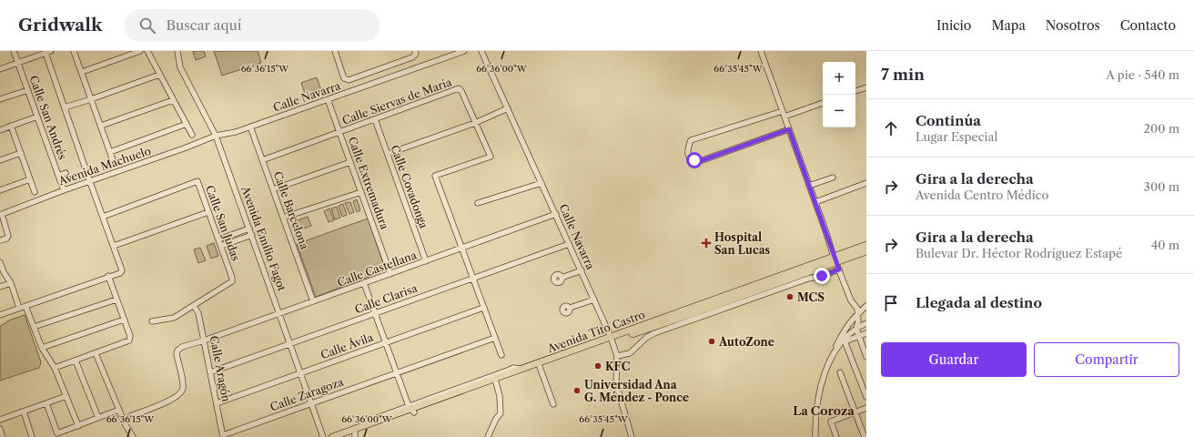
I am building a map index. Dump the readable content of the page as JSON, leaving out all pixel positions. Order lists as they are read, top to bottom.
{
  "streets": {
    "main road": ["Avenida Tito Castro"],
    "street": [
      "Calle Navarra",
      "Calle Siervas de María",
      "Calle San Andrés",
      "Avenida Machuelo",
      "Calle Extremadura",
      "Calle Covadonga",
      "Calle Barcelona",
      "Calle San Judas",
      "Avenida Emilio Fagot",
      "Calle Castellana",
      "Calle Clarisa",
      "Calle Ávila",
      "Calle Aragón",
      "Calle Zaragoza"
    ]
  },
  "crossings": [
    ["Calle Navarra", "Avenida Machuelo"],
    ["Calle Navarra", "Calle Extremadura"],
    ["Calle Navarra", "Calle Barcelona"],
    ["Calle Navarra", "Avenida Emilio Fagot"],
    ["Calle Navarra", "Calle Castellana"],
    ["Calle Navarra", "Calle Clarisa"],
    ["Calle Navarra", "Avenida Tito Castro"],
    ["Calle Siervas de María", "Calle Extremadura"],
    ["Calle Siervas de María", "Calle Covadonga"],
    ["Calle Siervas de María", "Calle Barcelona"],
    ["Calle Siervas de María", "Calle Castellana"],
    ["Calle Siervas de María", "Calle Clarisa"],
    ["Calle Siervas de María", "Calle Ávila"],
    ["Calle Siervas de María", "Calle Zaragoza"],
    ["Calle San Andrés", "Avenida Machuelo"],
    ["Avenida Machuelo", "Avenida Emilio Fagot"],
    ["Calle Extremadura", "Calle Castellana"],
    ["Calle Covadonga", "Calle Castellana"],
    ["Calle Barcelona", "Calle Castellana"],
    ["Calle San Judas", "Calle Aragón"],
    ["Avenida Emilio Fagot", "Calle Castellana"],
    ["Avenida Emilio Fagot", "Calle Clarisa"],
    ["Avenida Emilio Fagot", "Calle Ávila"],
    ["Avenida Emilio Fagot", "Calle Zaragoza"],
    ["Calle Castellana", "Calle Aragón"],
    ["Calle Clarisa", "Calle Aragón"],
    ["Calle Ávila", "Calle Aragón"],
    ["Calle Aragón", "Calle Zaragoza"]
  ],
  "districts": ["La Coroza"],
  "places": {
    "health": ["Hospital San Lucas"],
    "other": [
      "MCS",
      "AutoZone",
      "KFC",
      "Universidad Ana G. Méndez - Ponce"
    ]
  },
  "page": {
    "header": "Gridwalk",
    "search": "Buscar aquí",
    "nav": [
      "Inicio",
      "Mapa",
      "Nosotros",
      "Contacto"
    ],
    "heading": ["7 min", "A pie · 540 m"],
    "map_buttons": ["+", "−"],
    "list": [
      ["Continúa", "Lugar Especial", "200 m"],
      ["Gira a la derecha", "Avenida Centro Médico", "300 m"],
      ["Gira a la derecha", "Bulevar Dr. Héctor Rodríguez Estapé", "40 m"],
      "Llegada al destino"
    ],
    "buttons": ["Guardar", "Compartir"]
  },
  "coordinates": ["66°35'45\"W", "66°36'15\"W", "66°36'00\"W"]
}
